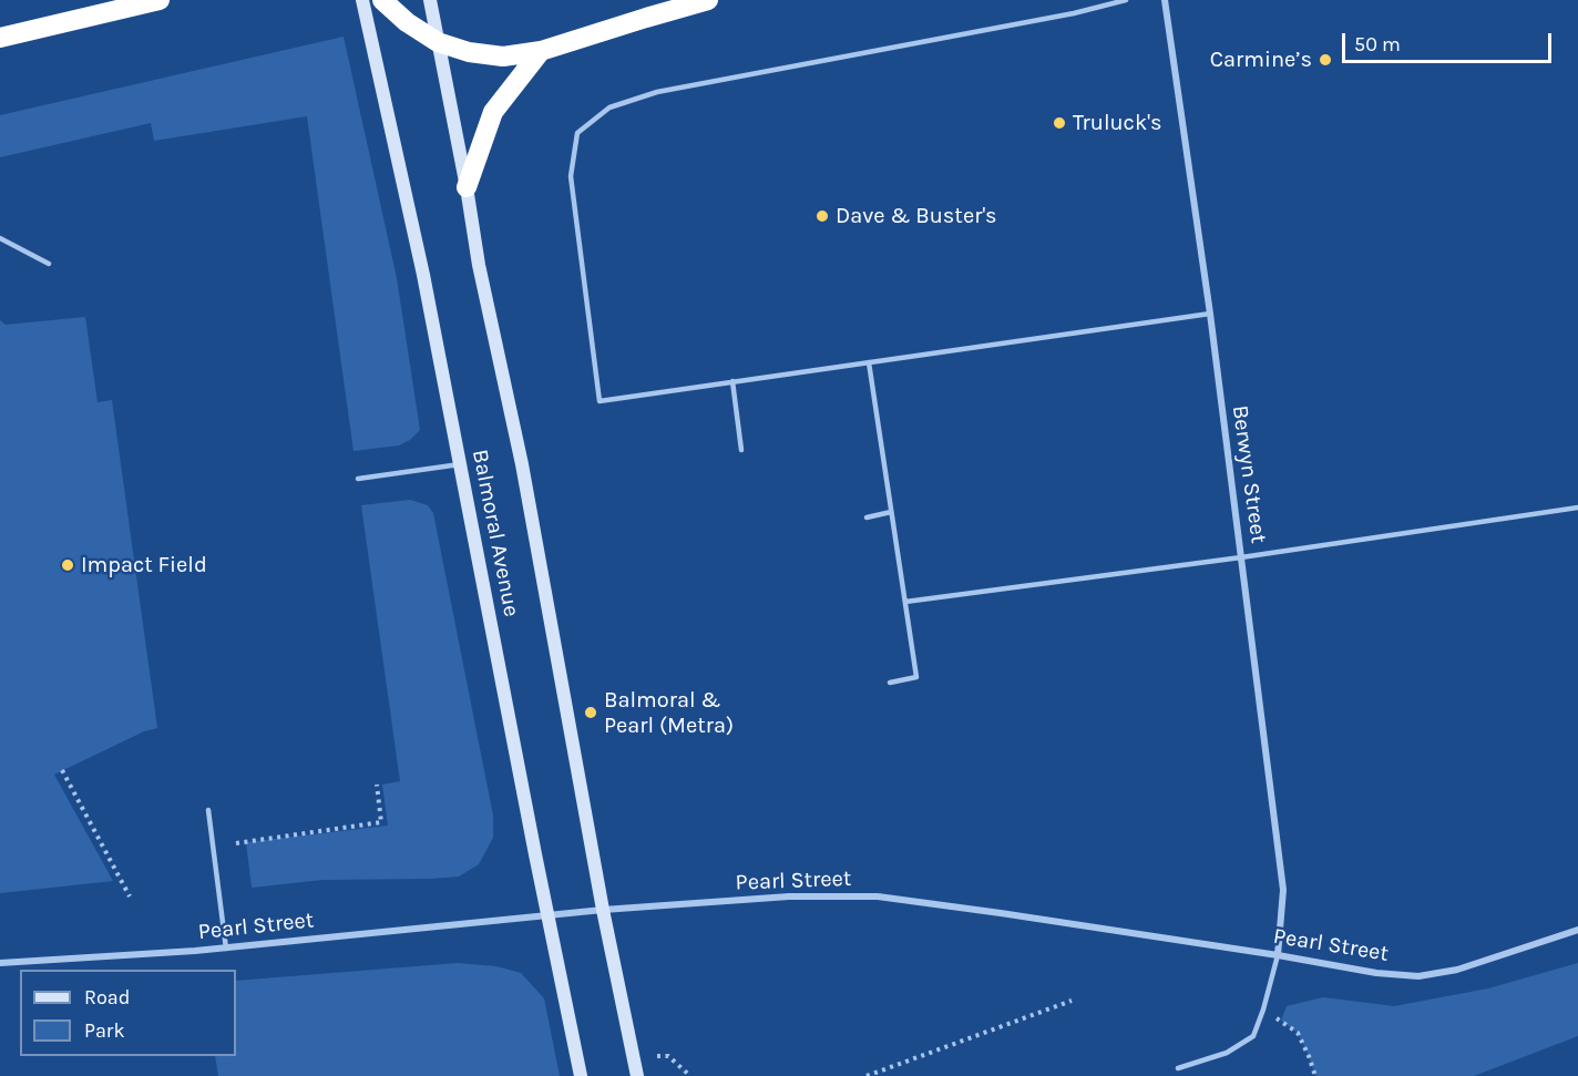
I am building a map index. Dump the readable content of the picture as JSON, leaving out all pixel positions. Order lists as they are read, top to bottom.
{
  "streets": {
    "street": ["Berwyn Street", "Balmoral Avenue", "Pearl Street"]
  },
  "crossings": [
    ["Berwyn Street", "Pearl Street"],
    ["Balmoral Avenue", "Pearl Street"]
  ],
  "places": [
    "Carmine’s",
    "Truluck's",
    "Dave & Buster's",
    "Impact Field",
    "Balmoral & Pearl (Metra)"
  ],
  "legend": ["Road", "Park"],
  "scale_bar": "50 m"
}
